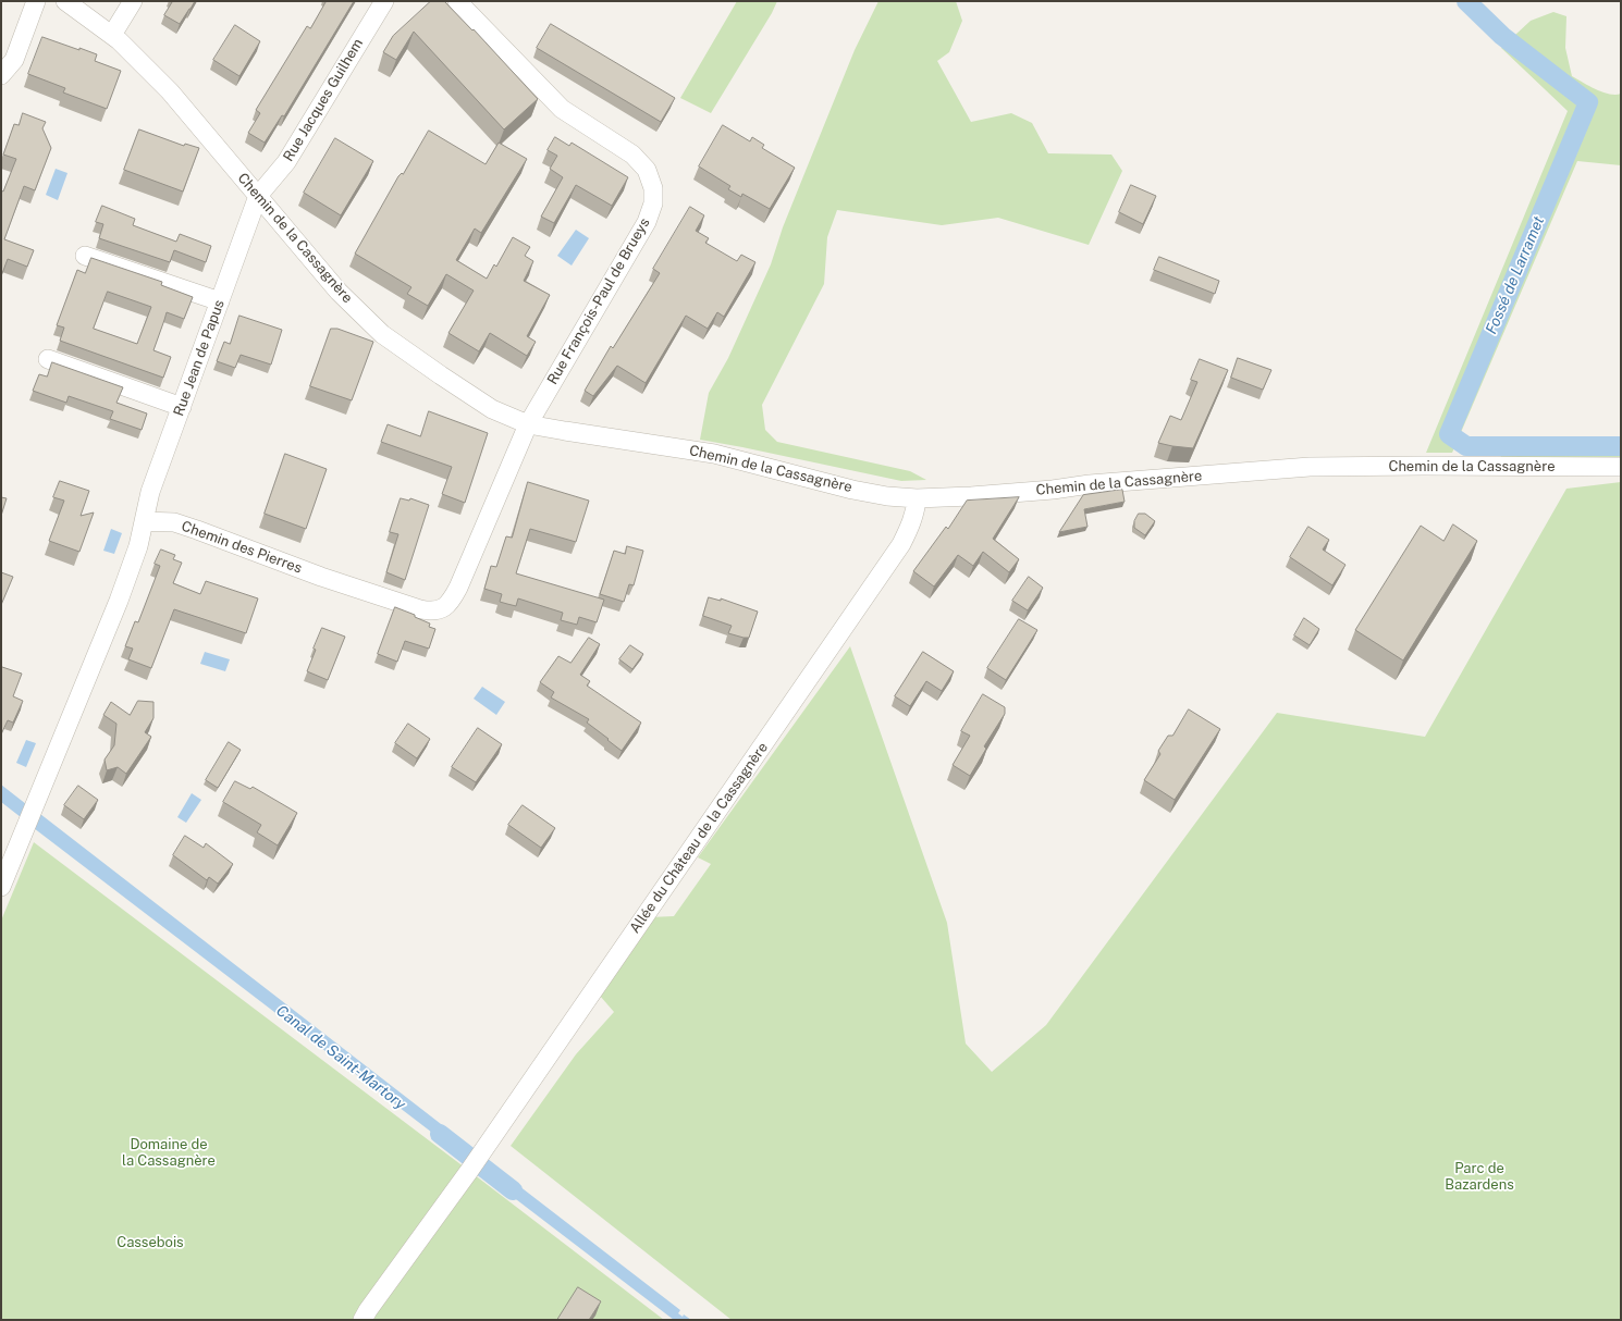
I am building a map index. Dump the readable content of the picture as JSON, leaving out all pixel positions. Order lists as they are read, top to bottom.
{
  "streets": {
    "street": [
      "Rue Jacques Guilhem",
      "Chemin de la Cassagnère",
      "Rue François-Paul de Brueys",
      "Rue Jean de Papus",
      "Chemin des Pierres",
      "Allée du Château de la Cassagnère"
    ]
  },
  "crossings": [
    ["Rue Jacques Guilhem", "Chemin de la Cassagnère"],
    ["Rue Jacques Guilhem", "Rue Jean de Papus"],
    ["Chemin de la Cassagnère", "Rue François-Paul de Brueys"],
    ["Chemin de la Cassagnère", "Rue Jean de Papus"],
    ["Chemin de la Cassagnère", "Chemin des Pierres"],
    ["Chemin de la Cassagnère", "Allée du Château de la Cassagnère"],
    ["Rue François-Paul de Brueys", "Chemin des Pierres"],
    ["Rue Jean de Papus", "Chemin des Pierres"]
  ],
  "water": ["Fossé de Larramet", "Canal de Saint-Martory"],
  "parks": ["Domaine de la Cassagnère", "Parc de Bazardens", "Cassebois"]
}
